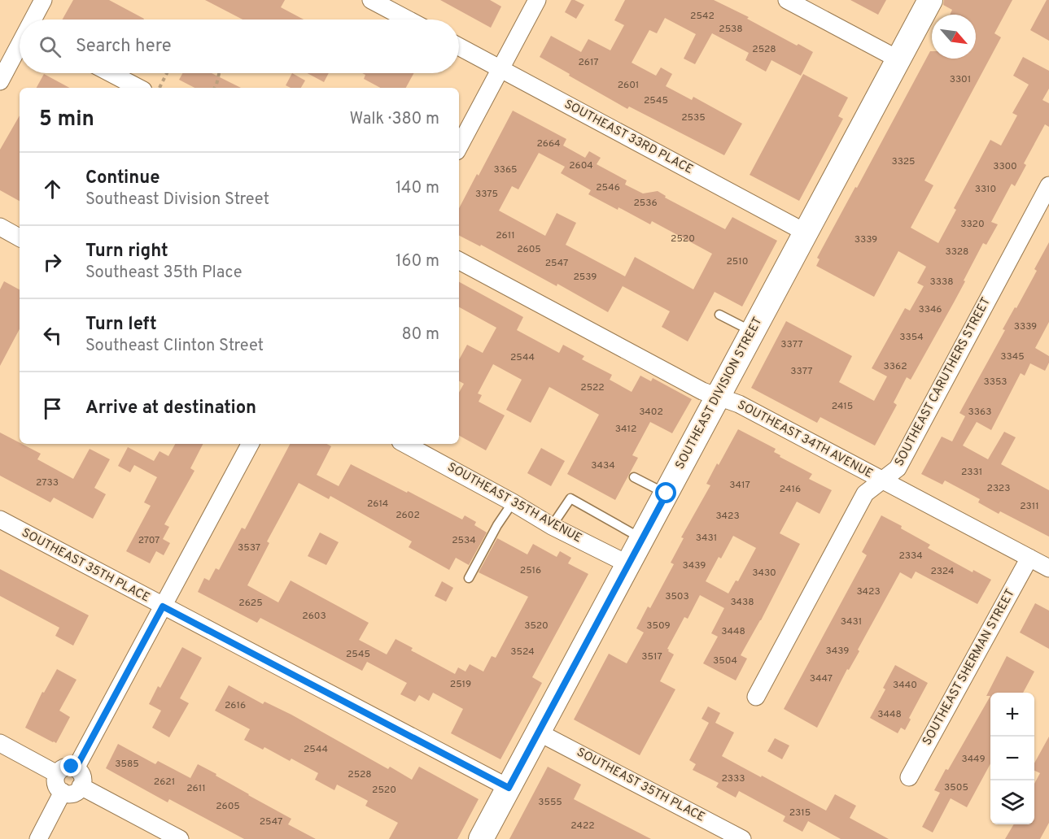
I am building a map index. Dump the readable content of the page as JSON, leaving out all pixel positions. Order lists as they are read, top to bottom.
{
  "streets": {
    "main road": ["SOUTHEAST DIVISION STREET"],
    "street": [
      "SOUTHEAST 33RD PLACE",
      "SOUTHEAST CARUTHERS STREET",
      "SOUTHEAST 34TH AVENUE",
      "SOUTHEAST 35TH AVENUE",
      "SOUTHEAST 35TH PLACE",
      "SOUTHEAST SHERMAN STREET"
    ]
  },
  "crossings": [
    ["SOUTHEAST 33RD PLACE", "SOUTHEAST DIVISION STREET"],
    ["SOUTHEAST CARUTHERS STREET", "SOUTHEAST 34TH AVENUE"],
    ["SOUTHEAST DIVISION STREET", "SOUTHEAST 34TH AVENUE"],
    ["SOUTHEAST DIVISION STREET", "SOUTHEAST 35TH AVENUE"],
    ["SOUTHEAST DIVISION STREET", "SOUTHEAST 35TH PLACE"],
    ["SOUTHEAST 34TH AVENUE", "SOUTHEAST SHERMAN STREET"]
  ],
  "house_numbers": [
    "2542",
    "2538",
    "2528",
    "2617",
    "3301",
    "2601",
    "2545",
    "2535",
    "2664",
    "3325",
    "2604",
    "3300",
    "3365",
    "2546",
    "3310",
    "3375",
    "2536",
    "3320",
    "2611",
    "2520",
    "3339",
    "2605",
    "3328",
    "2510",
    "2547",
    "2539",
    "3338",
    "3346",
    "3339",
    "3354",
    "3377",
    "3345",
    "2544",
    "3362",
    "3377",
    "3353",
    "2522",
    "2415",
    "3402",
    "3363",
    "3412",
    "3434",
    "2331",
    "2733",
    "3417",
    "2323",
    "2416",
    "2614",
    "2311",
    "2602",
    "3423",
    "3431",
    "2707",
    "2534",
    "3537",
    "2334",
    "3439",
    "2516",
    "2324",
    "3430",
    "3423",
    "3503",
    "3438",
    "2625",
    "2603",
    "3431",
    "3520",
    "3509",
    "3448",
    "3439",
    "3524",
    "2545",
    "3517",
    "3504",
    "3447",
    "2519",
    "3440",
    "2616",
    "3448",
    "2544",
    "3449",
    "3585",
    "2528",
    "2333",
    "2621",
    "3505",
    "2611",
    "2520",
    "3555",
    "2605",
    "2315",
    "2547",
    "2422"
  ],
  "north": "bottom right",
  "page": {
    "search": "Search here",
    "heading": ["5 min", "Walk · 380 m"],
    "list": [
      ["Continue", "Southeast Division Street", "140 m"],
      ["Turn right", "Southeast 35th Place", "160 m"],
      ["Turn left", "Southeast Clinton Street", "80 m"],
      "Arrive at destination"
    ],
    "map_buttons": ["+", "−"]
  }
}
